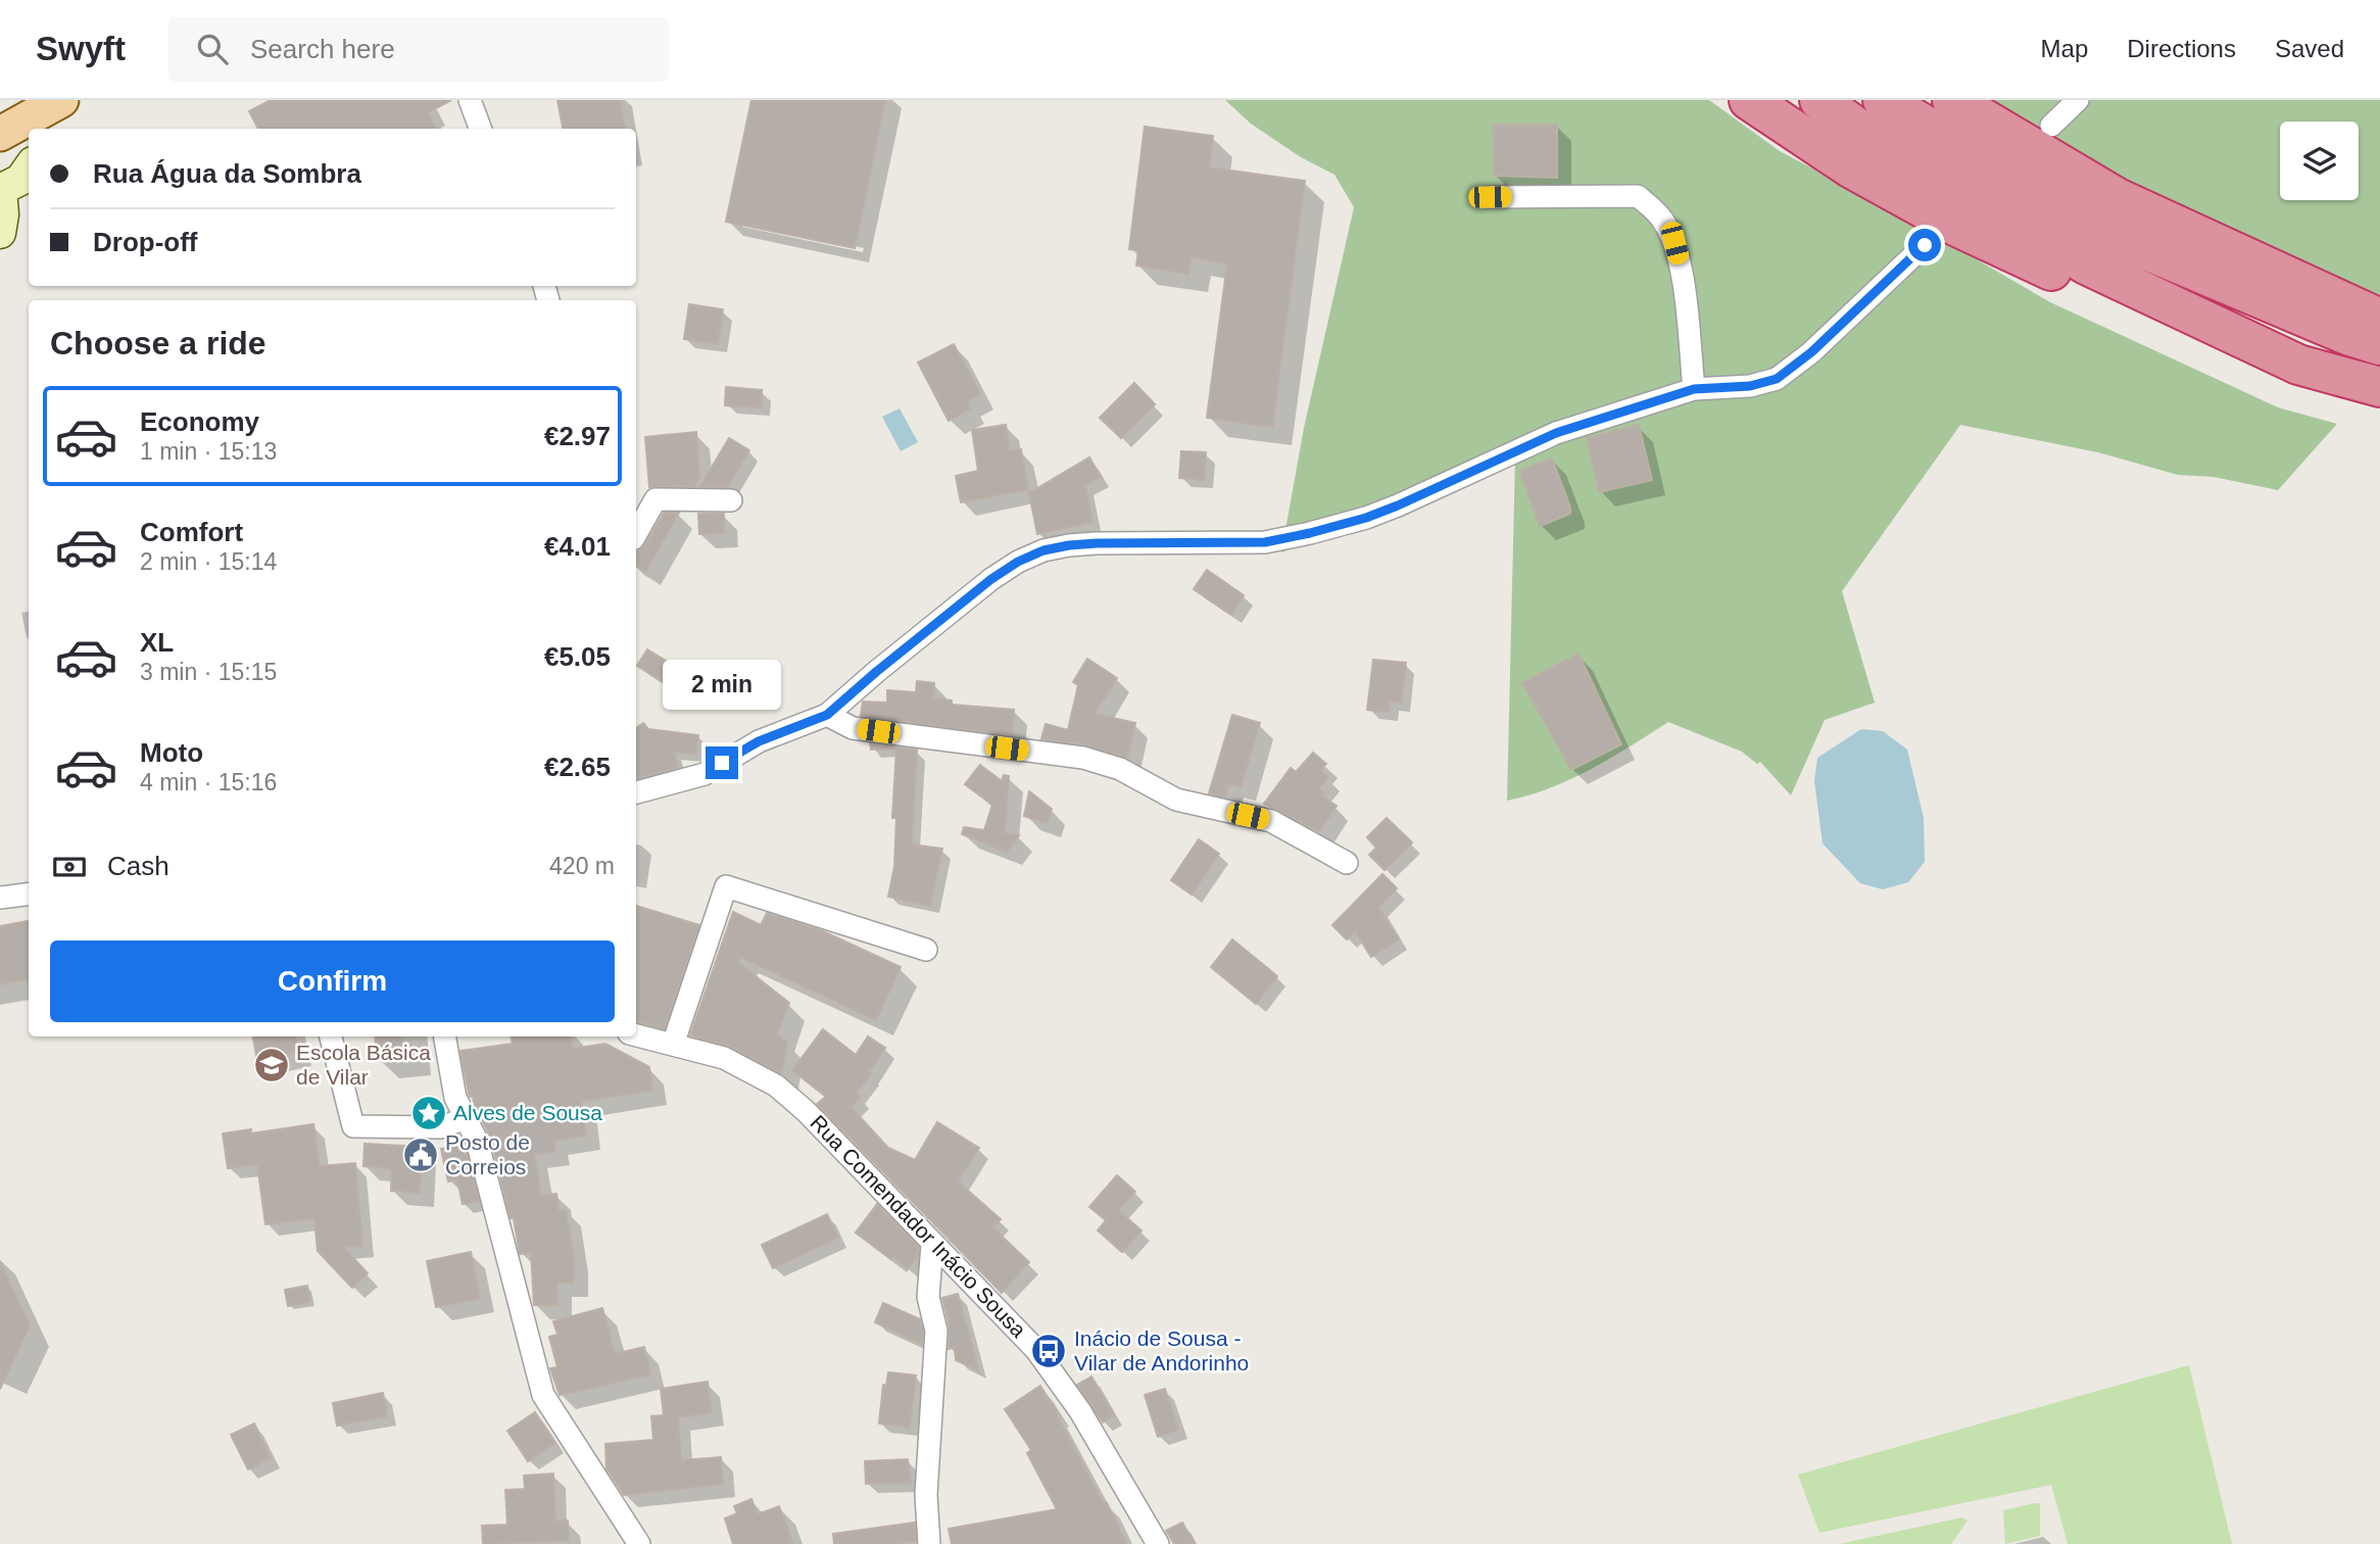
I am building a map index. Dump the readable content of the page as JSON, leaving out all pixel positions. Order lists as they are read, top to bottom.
{
  "streets": {
    "street": ["Rua Comendador Inácio Sousa"]
  },
  "places": {
    "school or university": ["Escola Básica de Vilar"],
    "place": ["Alves de Sousa"],
    "public building": ["Posto de Correios"],
    "bus stop": ["Inácio de Sousa - Vilar de Andorinho"]
  },
  "page": {
    "header": "Swyft",
    "search": "Search here",
    "nav": ["Map", "Directions", "Saved"],
    "banner": ["Rua Água da Sombra", "Drop-off"],
    "heading": "Choose a ride",
    "list": [
      {
        "name": "Economy",
        "note": "1 min · 15:13",
        "value": "€2.97"
      },
      {
        "name": "Comfort",
        "note": "2 min · 15:14",
        "value": "€4.01"
      },
      {
        "name": "XL",
        "note": "3 min · 15:15",
        "value": "€5.05"
      },
      {
        "name": "Moto",
        "note": "4 min · 15:16",
        "value": "€2.65"
      }
    ],
    "bubble": "2 min",
    "pay": ["Cash", "420 m"],
    "buttons": "Confirm"
  }
}
